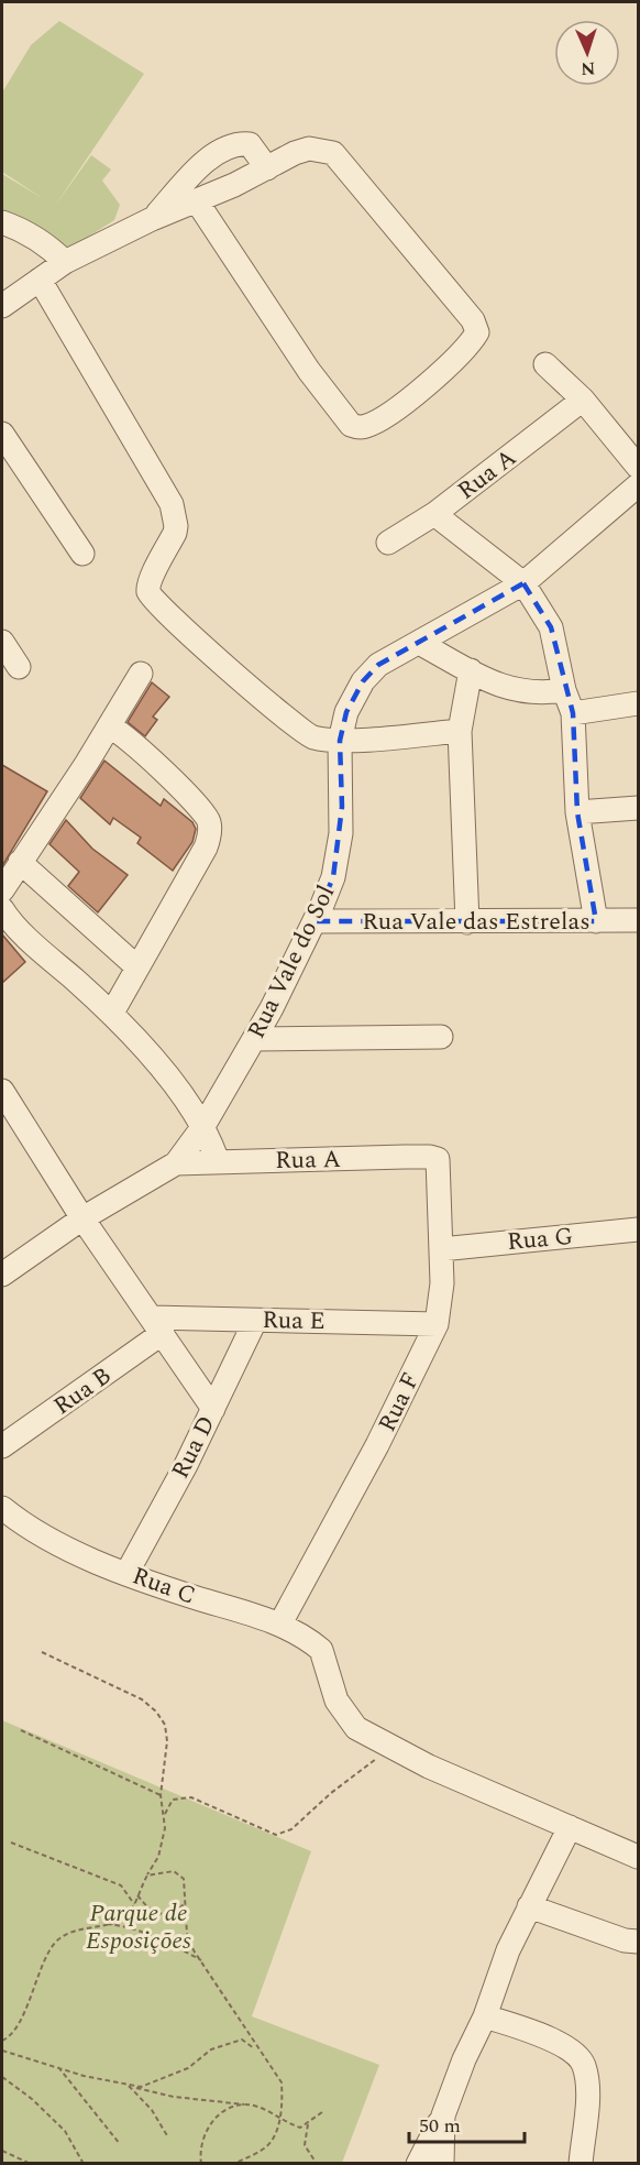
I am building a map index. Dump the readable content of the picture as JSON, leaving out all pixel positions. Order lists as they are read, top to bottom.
{
  "streets": {
    "street": [
      "Rua A",
      "Rua Vale das Estrelas",
      "Rua Vale do Sol",
      "Rua G",
      "Rua E",
      "Rua B",
      "Rua F",
      "Rua D",
      "Rua C"
    ]
  },
  "crossings": [
    ["Rua A", "Rua Vale do Sol"],
    ["Rua A", "Rua F"],
    ["Rua Vale das Estrelas", "Rua Vale do Sol"],
    ["Rua G", "Rua F"],
    ["Rua E", "Rua B"],
    ["Rua E", "Rua F"],
    ["Rua E", "Rua D"],
    ["Rua F", "Rua C"],
    ["Rua D", "Rua C"]
  ],
  "parks": ["Parque de Esposições"],
  "scale_bar": "50 m",
  "north": "bottom"
}
